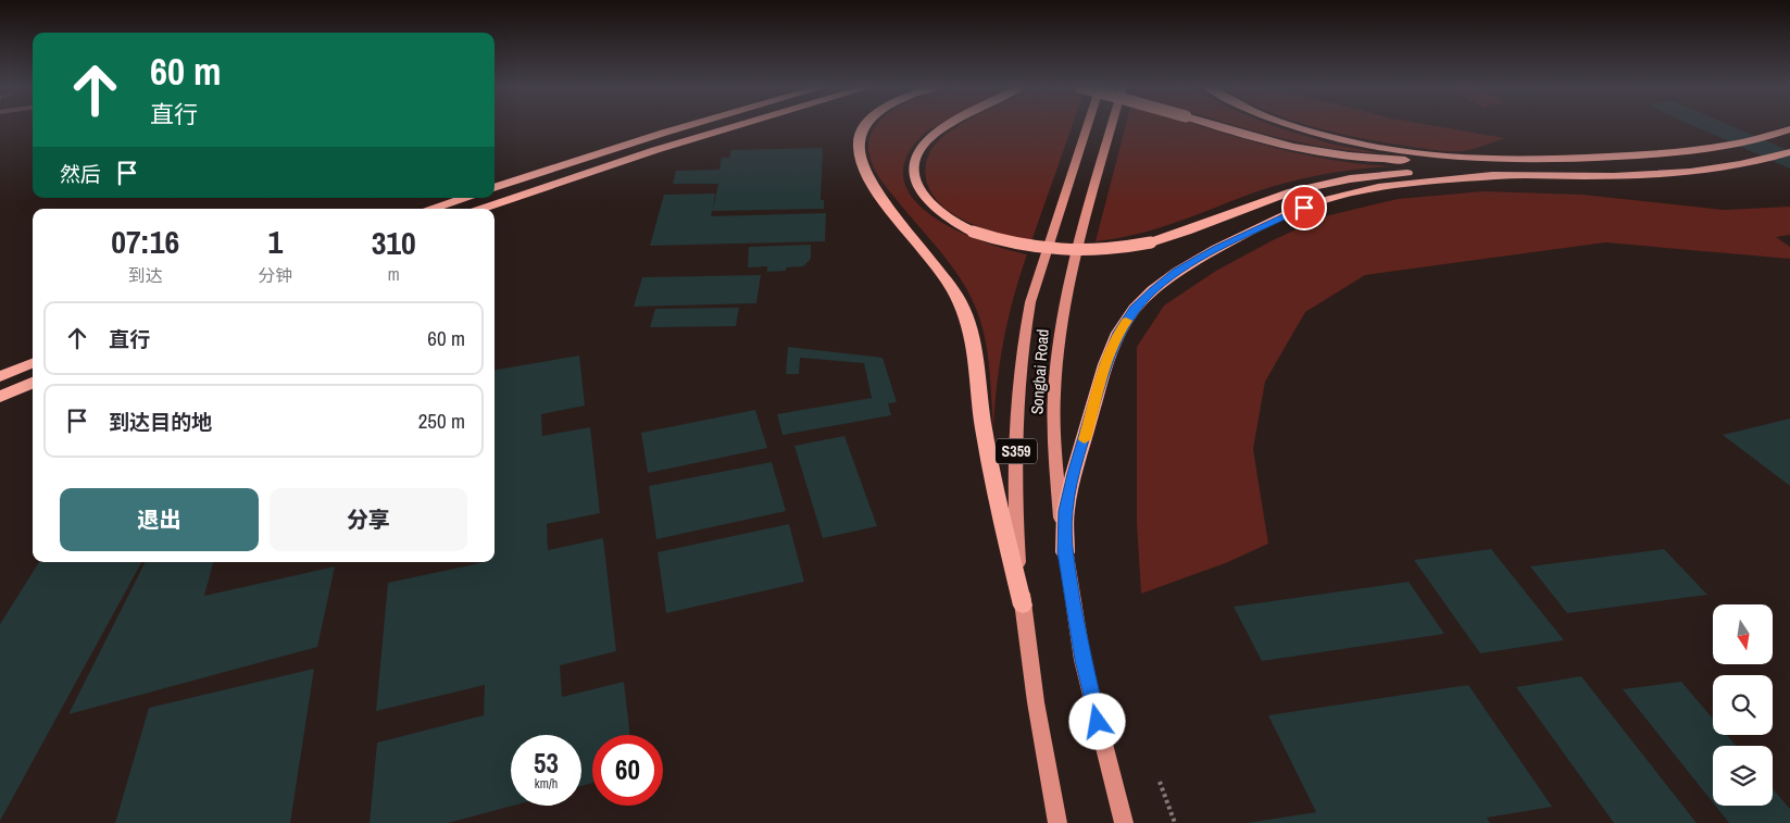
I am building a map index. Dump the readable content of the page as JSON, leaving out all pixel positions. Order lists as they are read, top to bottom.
{
  "streets": {
    "main road": ["Songbai Road", "S359"]
  },
  "north": "bottom",
  "page": {
    "turn": ["60 m", "直行"],
    "then": "然后",
    "eta": [
      "07:16",
      "到达",
      "1",
      "分钟",
      "310",
      "m"
    ],
    "list": [
      {
        "name": "直行",
        "value": "60 m"
      },
      {
        "name": "到达目的地",
        "value": "250 m"
      }
    ],
    "buttons": ["退出", "分享"],
    "speed": "53 km/h",
    "limit": "60"
  }
}
